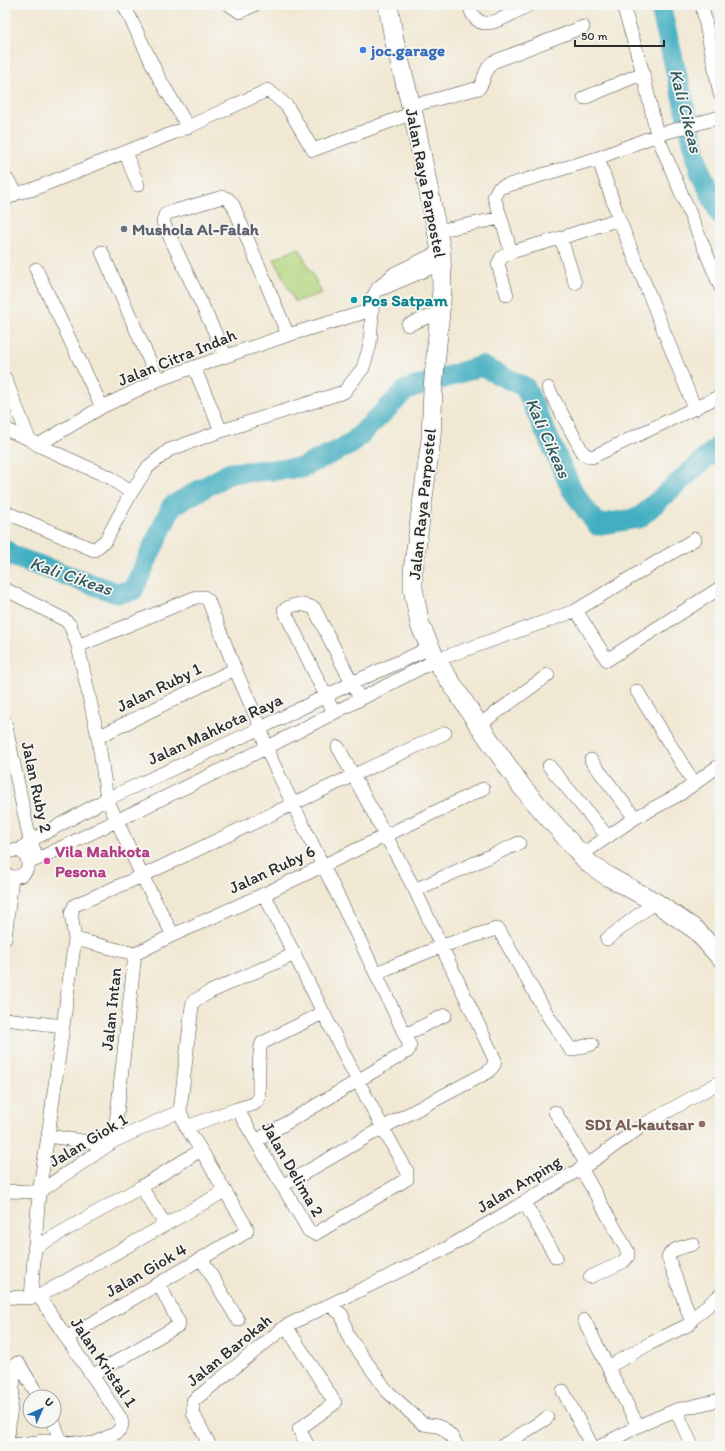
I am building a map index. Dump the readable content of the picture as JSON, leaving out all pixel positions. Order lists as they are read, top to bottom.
{
  "streets": {
    "main road": ["Jalan Raya Parpostel"],
    "street": [
      "Jalan Citra Indah",
      "Jalan Ruby 1",
      "Jalan Mahkota Raya",
      "Jalan Ruby 2",
      "Jalan Ruby 6",
      "Jalan Intan",
      "Jalan Giok 1",
      "Jalan Delima 2",
      "Jalan Anping",
      "Jalan Giok 4",
      "Jalan Barokah",
      "Jalan Kristal 1"
    ]
  },
  "crossings": [
    ["Jalan Raya Parpostel", "Jalan Mahkota Raya"],
    ["Jalan Mahkota Raya", "Jalan Ruby 2"],
    ["Jalan Ruby 6", "Jalan Intan"],
    ["Jalan Intan", "Jalan Giok 1"],
    ["Jalan Anping", "Jalan Barokah"],
    ["Jalan Giok 4", "Jalan Kristal 1"]
  ],
  "water": ["Kali Cikeas"],
  "places": [
    "joc.garage",
    "Mushola Al-Falah",
    "Pos Satpam",
    "Vila Mahkota Pesona",
    "SDI Al-kautsar"
  ],
  "scale_bar": "50 m",
  "north": "top right"
}
